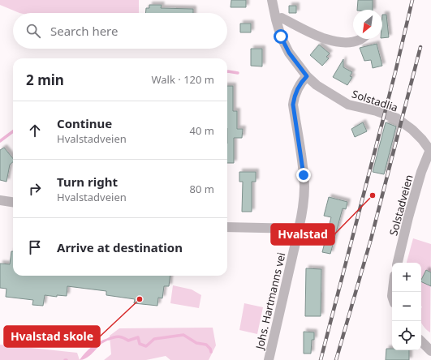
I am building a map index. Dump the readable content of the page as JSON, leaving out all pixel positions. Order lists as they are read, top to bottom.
{
  "streets": {
    "street": ["Solstadlia", "Solstadveien", "Johs. Hartmanns vei"]
  },
  "crossings": [
    ["Solstadlia", "Solstadveien"],
    ["Solstadlia", "Johs. Hartmanns vei"]
  ],
  "places": ["Hvalstad", "Hvalstad skole"],
  "north": "bottom left",
  "page": {
    "search": "Search here",
    "heading": ["2 min", "Walk · 120 m"],
    "list": [
      ["Continue", "Hvalstadveien", "40 m"],
      ["Turn right", "Hvalstadveien", "80 m"],
      "Arrive at destination"
    ],
    "map_buttons": ["+", "−"]
  }
}
